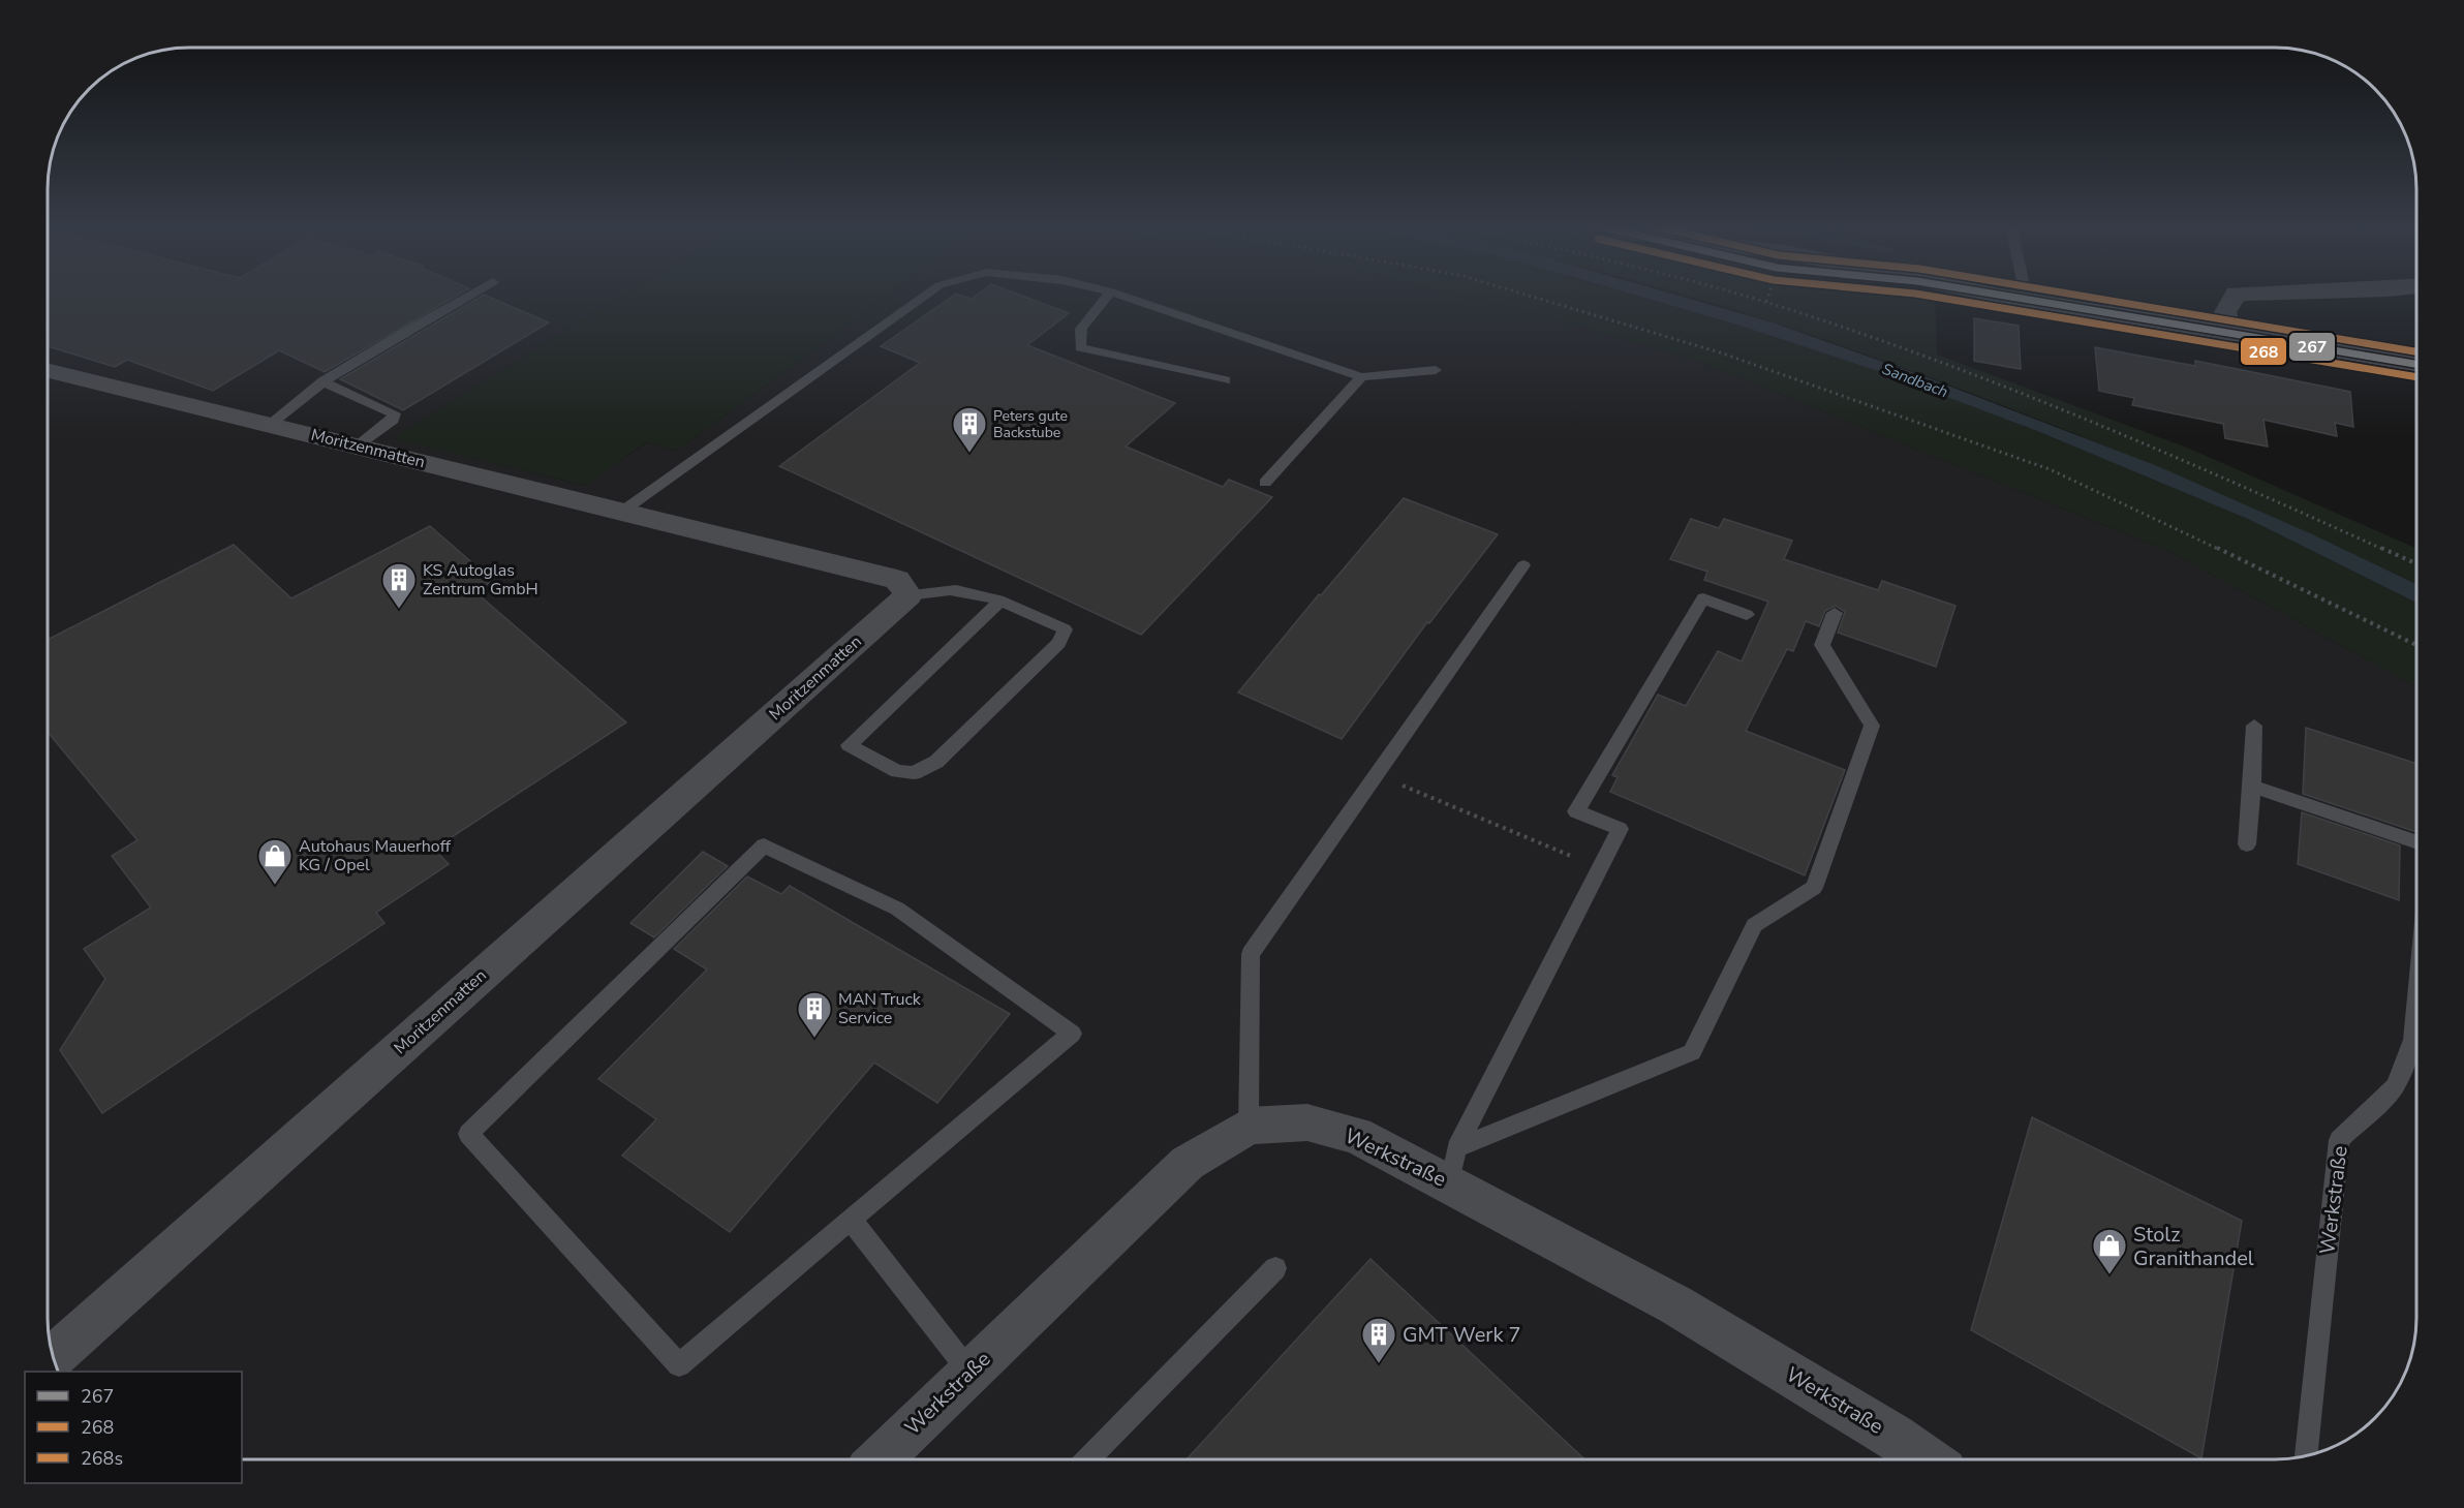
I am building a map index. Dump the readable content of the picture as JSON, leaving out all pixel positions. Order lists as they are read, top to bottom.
{
  "streets": {
    "street": ["Moritzenmatten", "Werkstraße"]
  },
  "water": ["Sandbach"],
  "places": {
    "building": [
      "Peters gute Backstube",
      "KS Autoglas Zentrum GmbH",
      "MAN Truck Service",
      "GMT Werk 7"
    ],
    "shop": ["Autohaus Mauerhoff KG / Opel", "Stolz Granithandel"]
  },
  "lines": ["transit line 267", "transit line 268", "transit line 268s"],
  "legend": ["267", "268", "268s"]
}
